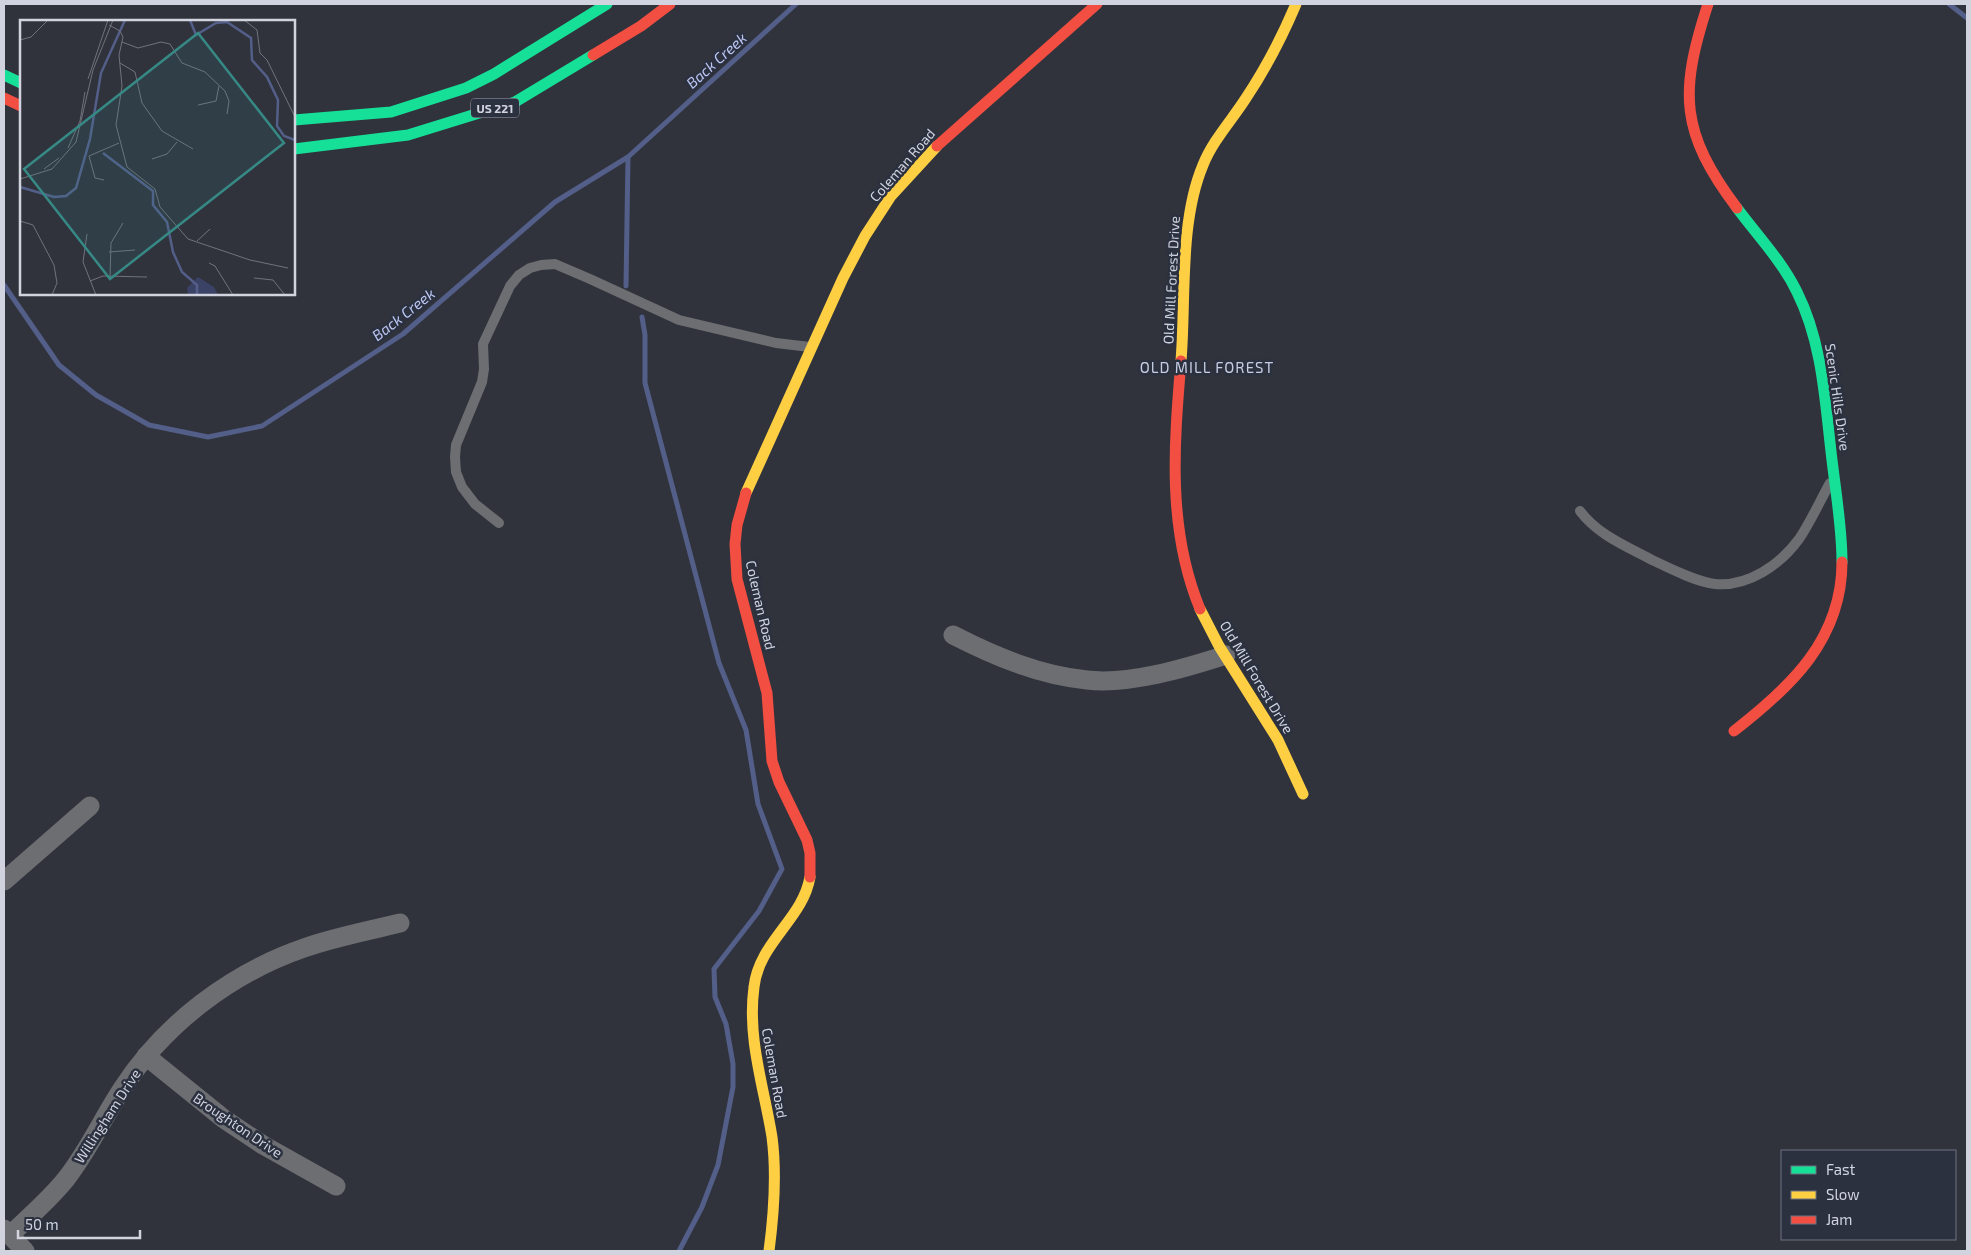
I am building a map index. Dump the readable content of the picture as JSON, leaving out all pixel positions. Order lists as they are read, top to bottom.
{
  "streets": {
    "street": [
      "US 221",
      "Coleman Road",
      "Old Mill Forest Drive",
      "Scenic Hills Drive",
      "Willingham Drive",
      "Broughton Drive"
    ]
  },
  "crossings": [
    ["Willingham Drive", "Broughton Drive"]
  ],
  "districts": ["OLD MILL FOREST"],
  "water": ["Back Creek"],
  "legend": ["Fast", "Slow", "Jam"],
  "scale_bar": "50 m"
}
